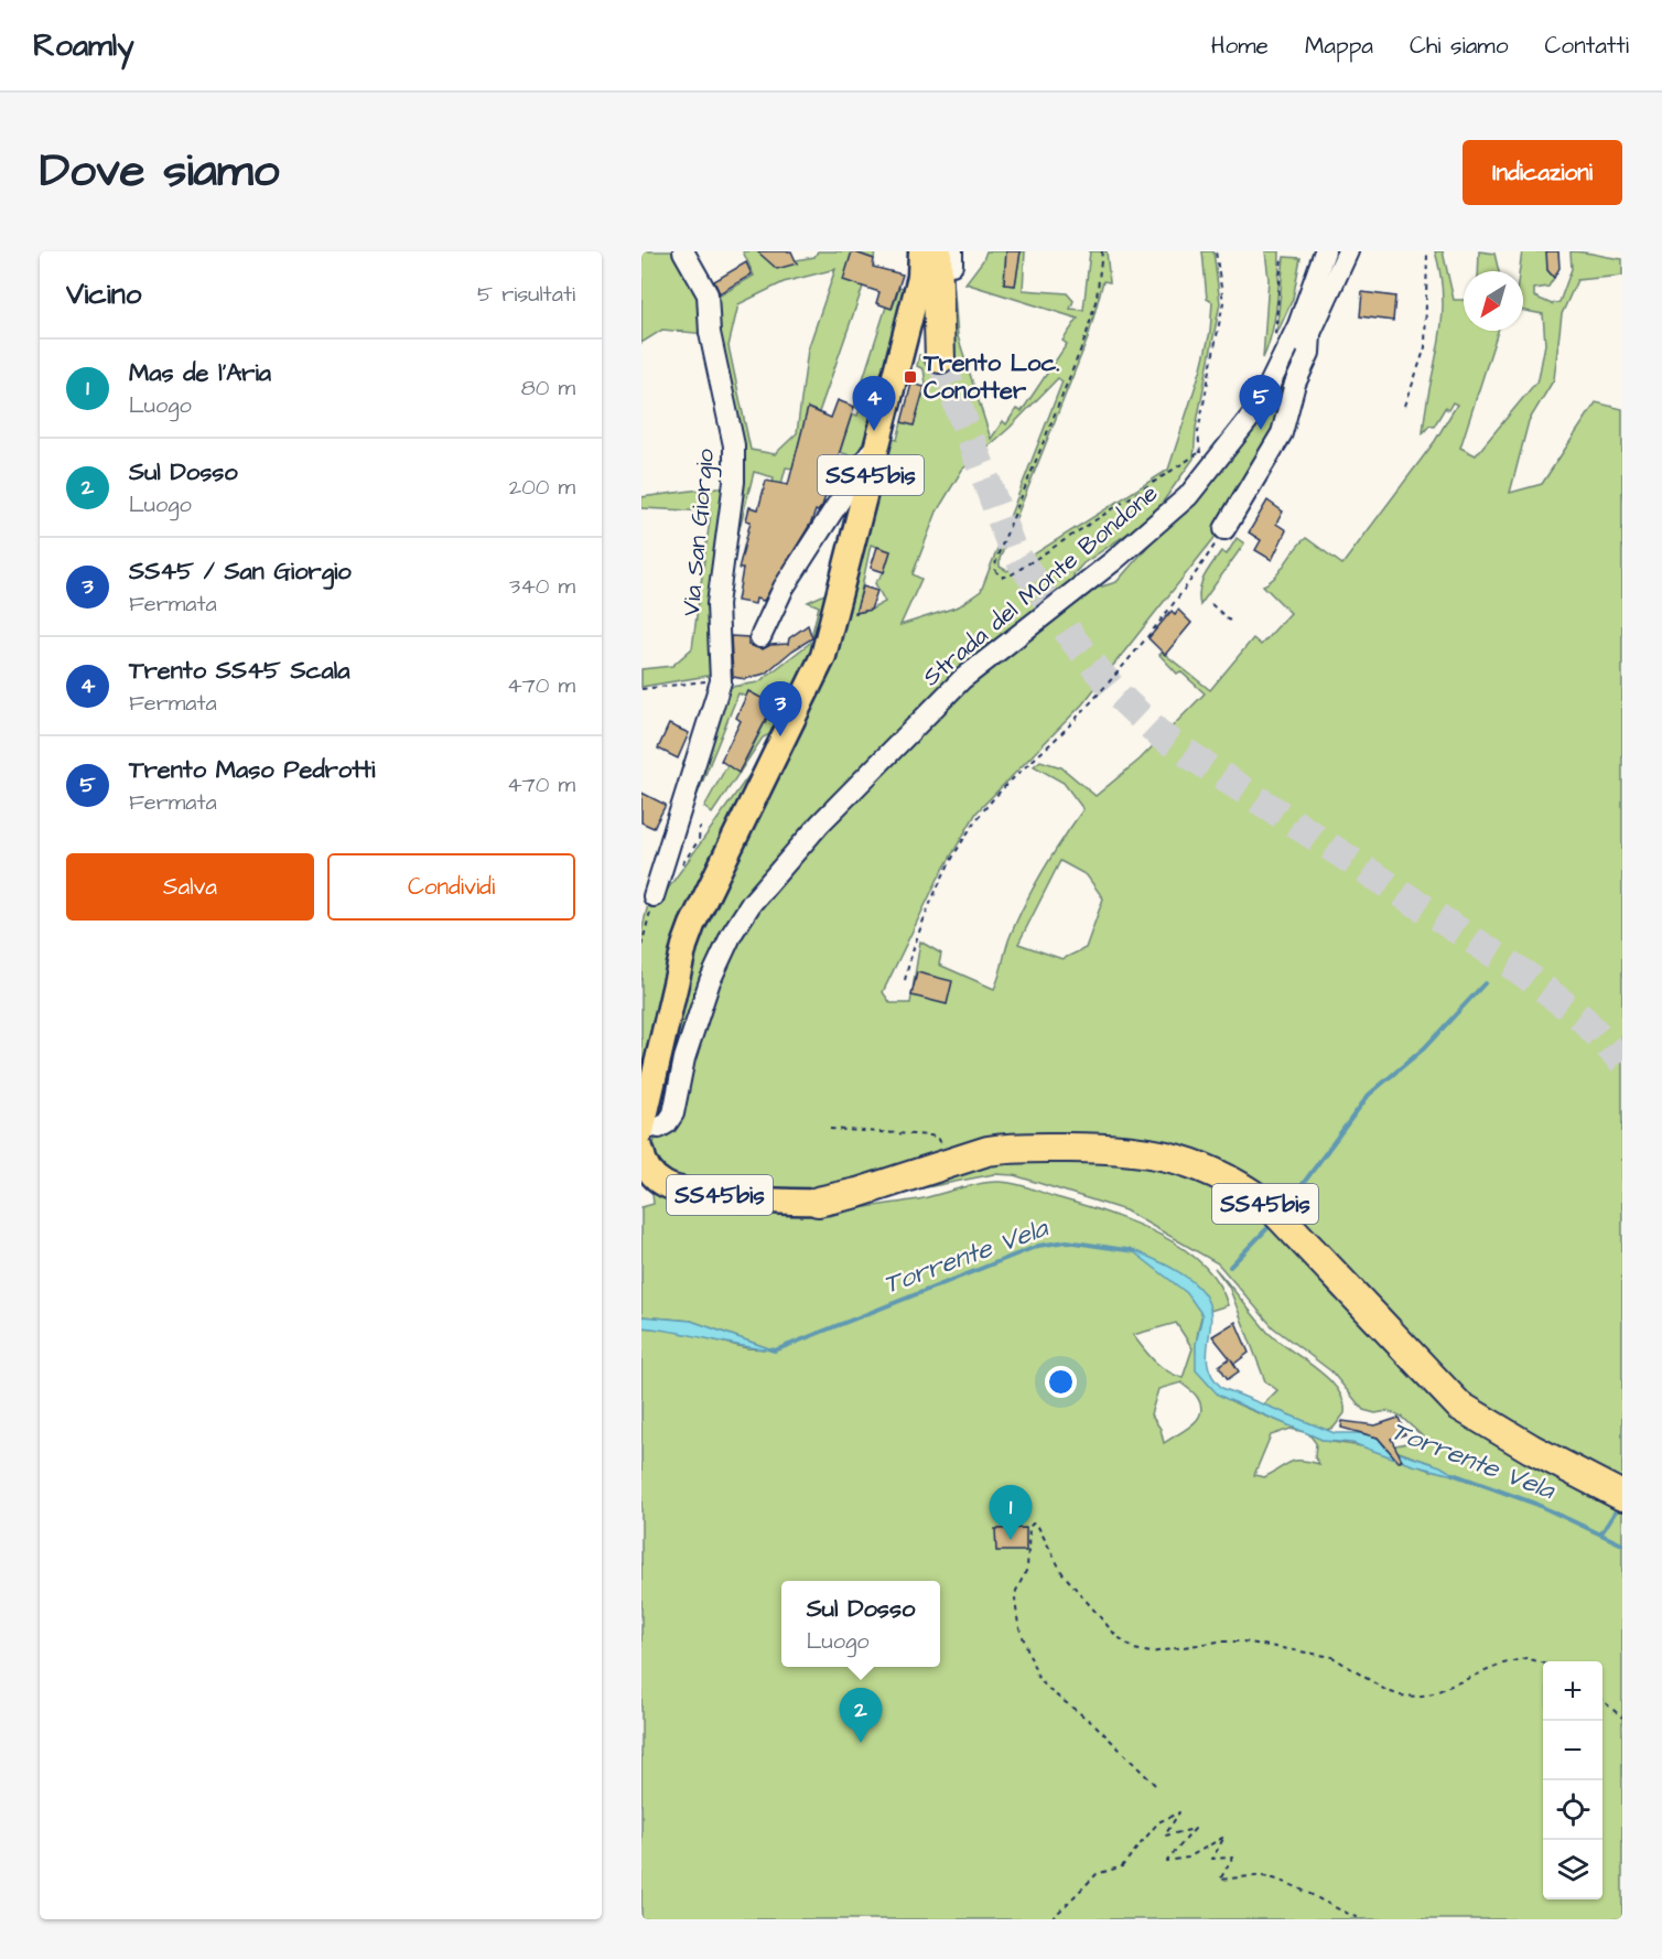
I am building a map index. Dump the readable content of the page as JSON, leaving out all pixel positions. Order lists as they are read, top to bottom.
{
  "streets": {
    "highway": ["SS45bis"],
    "street": ["Via San Giorgio", "Strada del Monte Bondone"]
  },
  "crossings": [
    ["SS45bis", "Strada del Monte Bondone"]
  ],
  "water": ["Torrente Vela"],
  "places": {
    "transit": ["Trento Loc. Conotter"]
  },
  "north": "bottom left",
  "page": {
    "header": "Roamly",
    "nav": [
      "Home",
      "Mappa",
      "Chi siamo",
      "Contatti"
    ],
    "title": "Dove siamo",
    "buttons": [
      "Indicazioni",
      ["Salva", "Condividi"]
    ],
    "heading": ["Vicino", "5 risultati"],
    "list": [
      {
        "mark": "1",
        "name": "Mas de l'Aria",
        "note": "Luogo",
        "value": "80 m"
      },
      {
        "mark": "2",
        "name": "Sul Dosso",
        "note": "Luogo",
        "value": "200 m"
      },
      {
        "mark": "3",
        "name": "SS45 / San Giorgio",
        "note": "Fermata",
        "value": "340 m"
      },
      {
        "mark": "4",
        "name": "Trento SS45 Scala",
        "note": "Fermata",
        "value": "470 m"
      },
      {
        "mark": "5",
        "name": "Trento Maso Pedrotti",
        "note": "Fermata",
        "value": "470 m"
      }
    ],
    "pins": [
      "5",
      "4",
      "3",
      "1",
      "2"
    ],
    "popup": ["Sul Dosso", "Luogo"],
    "map_buttons": ["+", "−"]
  }
}
